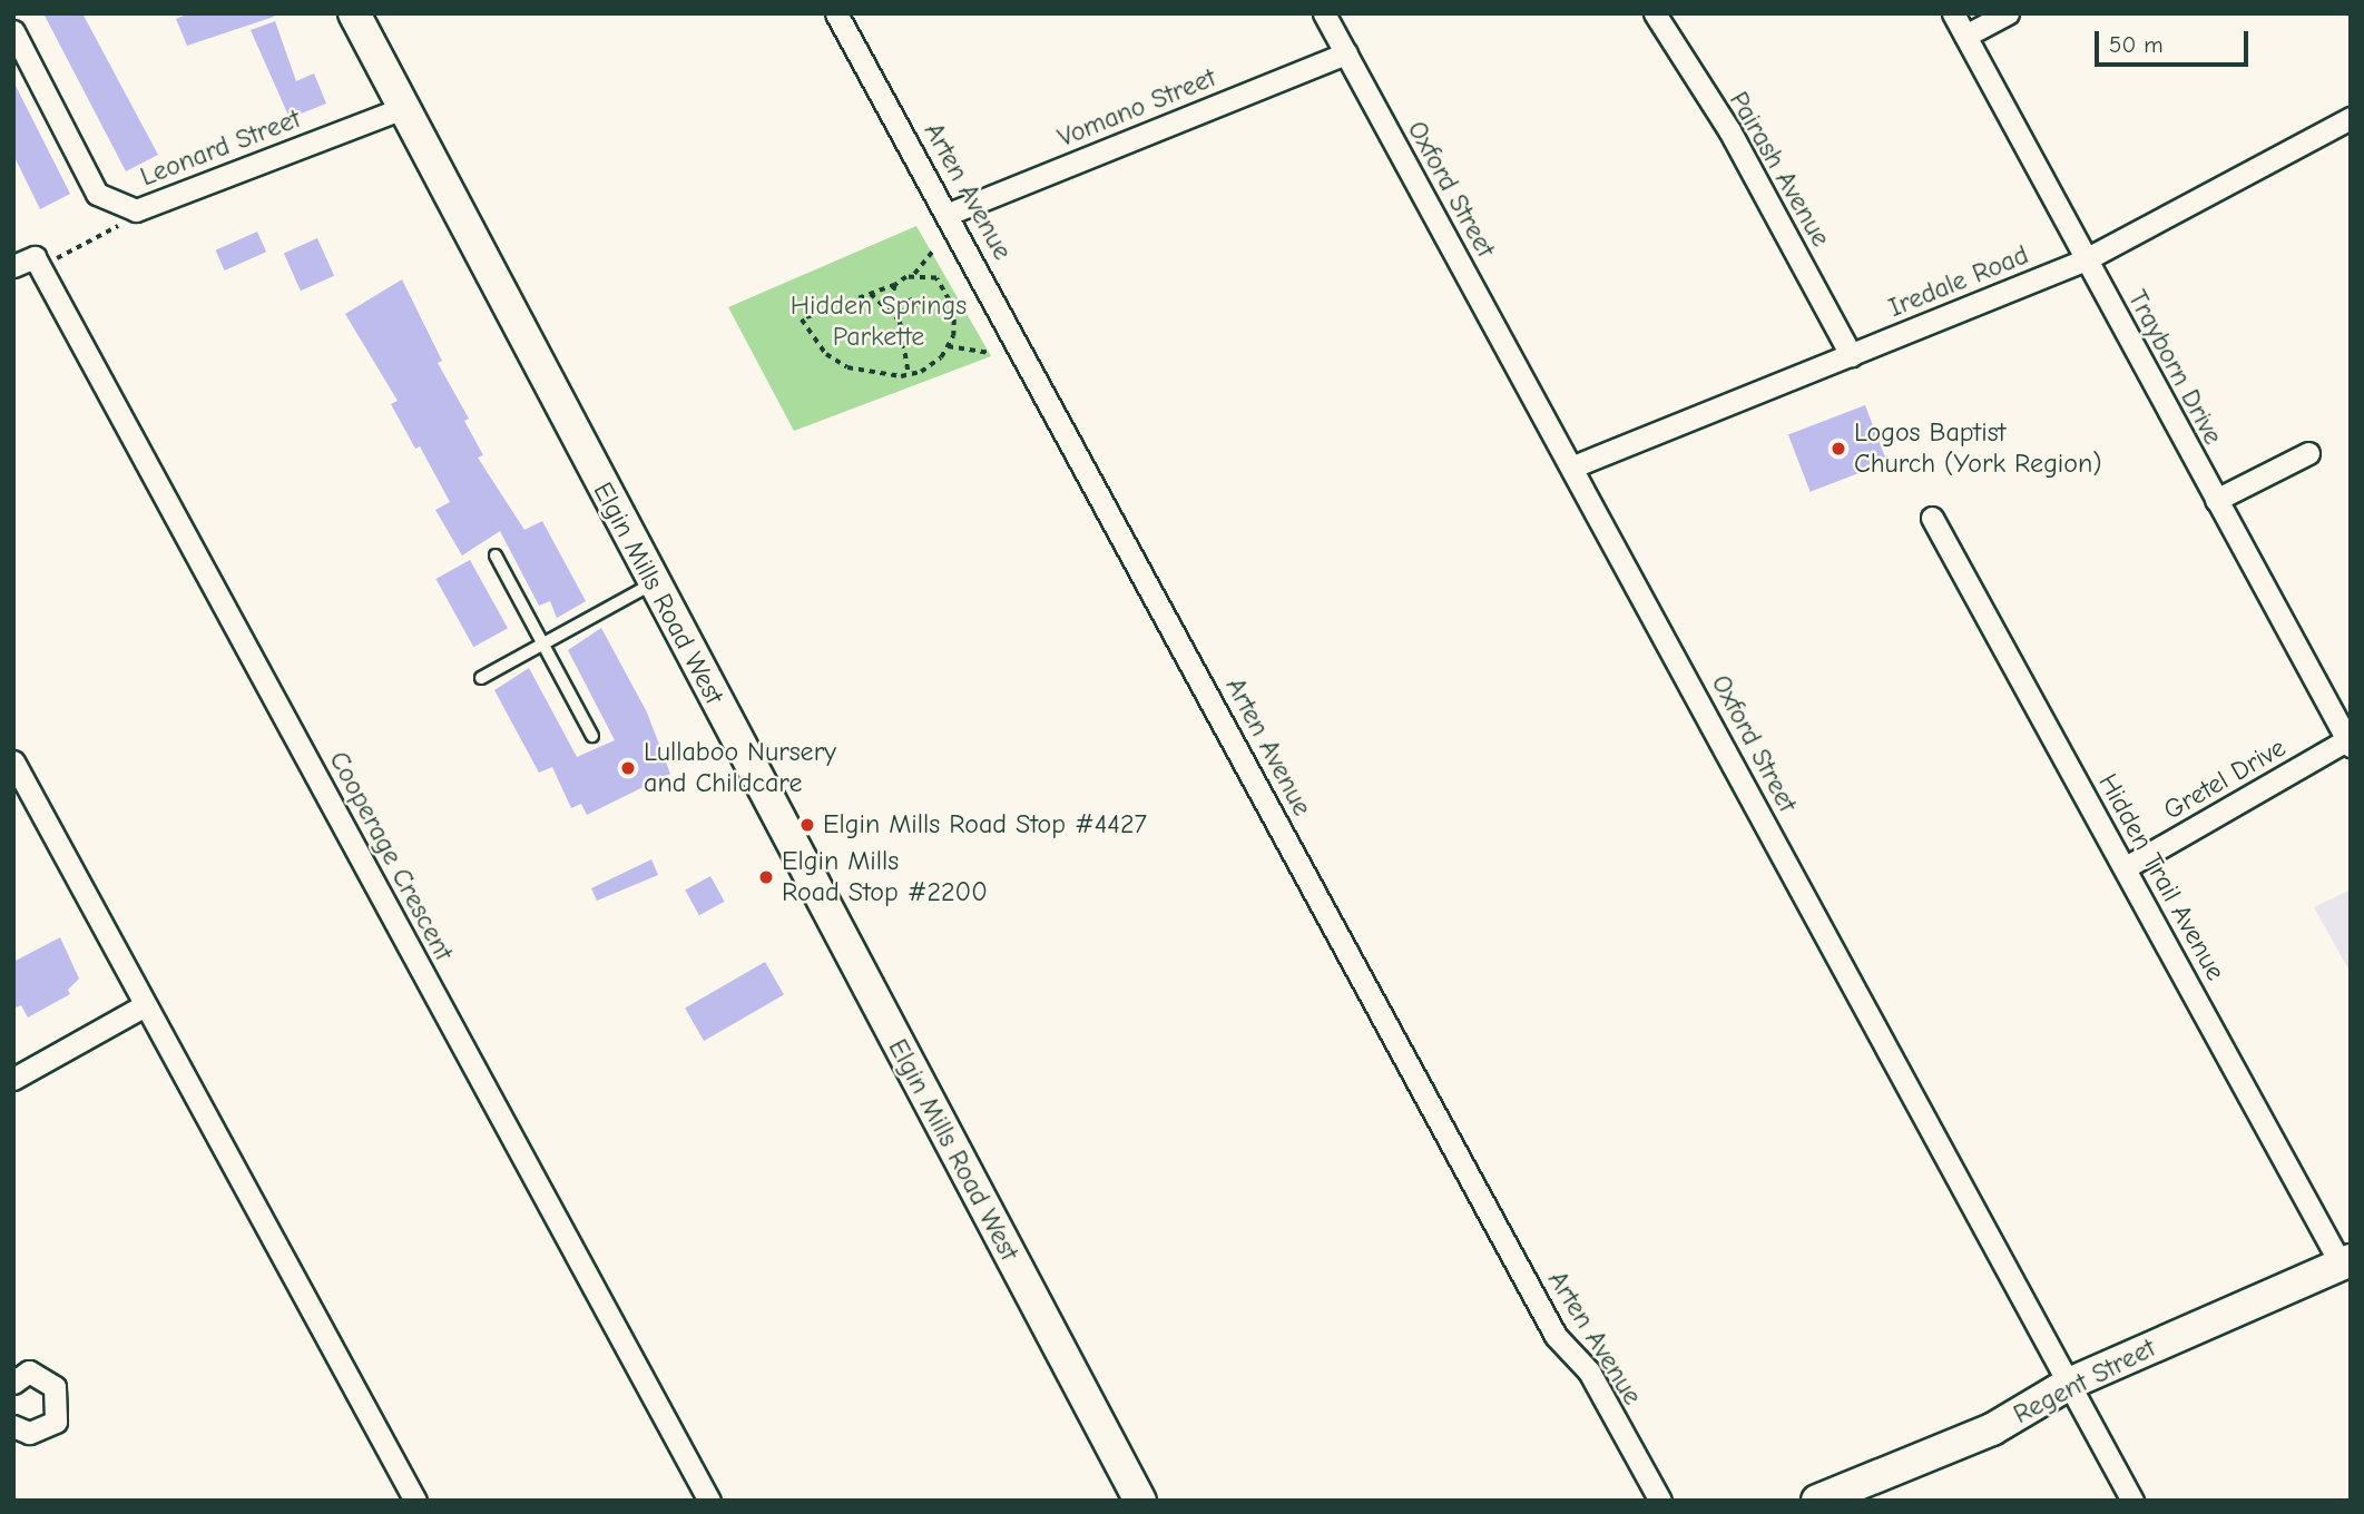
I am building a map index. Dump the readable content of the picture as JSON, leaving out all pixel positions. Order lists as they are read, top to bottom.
{
  "streets": {
    "main road": ["Elgin Mills Road West", "Regent Street"],
    "street": [
      "Vomano Street",
      "Leonard Street",
      "Pairash Avenue",
      "Oxford Street",
      "Arten Avenue",
      "Iredale Road",
      "Trayborn Drive",
      "Gretel Drive",
      "Cooperage Crescent",
      "Hidden Trail Avenue"
    ]
  },
  "crossings": [
    ["Vomano Street", "Oxford Street"],
    ["Vomano Street", "Arten Avenue"],
    ["Leonard Street", "Elgin Mills Road West"],
    ["Pairash Avenue", "Iredale Road"],
    ["Oxford Street", "Iredale Road"],
    ["Oxford Street", "Regent Street"],
    ["Iredale Road", "Trayborn Drive"],
    ["Trayborn Drive", "Gretel Drive"],
    ["Gretel Drive", "Hidden Trail Avenue"],
    ["Hidden Trail Avenue", "Regent Street"]
  ],
  "parks": ["Hidden Springs Parkette"],
  "places": [
    "Logos Baptist Church (York Region)",
    "Lullaboo Nursery and Childcare",
    "Elgin Mills Road Stop #4427",
    "Elgin Mills Road Stop #2200"
  ],
  "scale_bar": "50 m"
}
